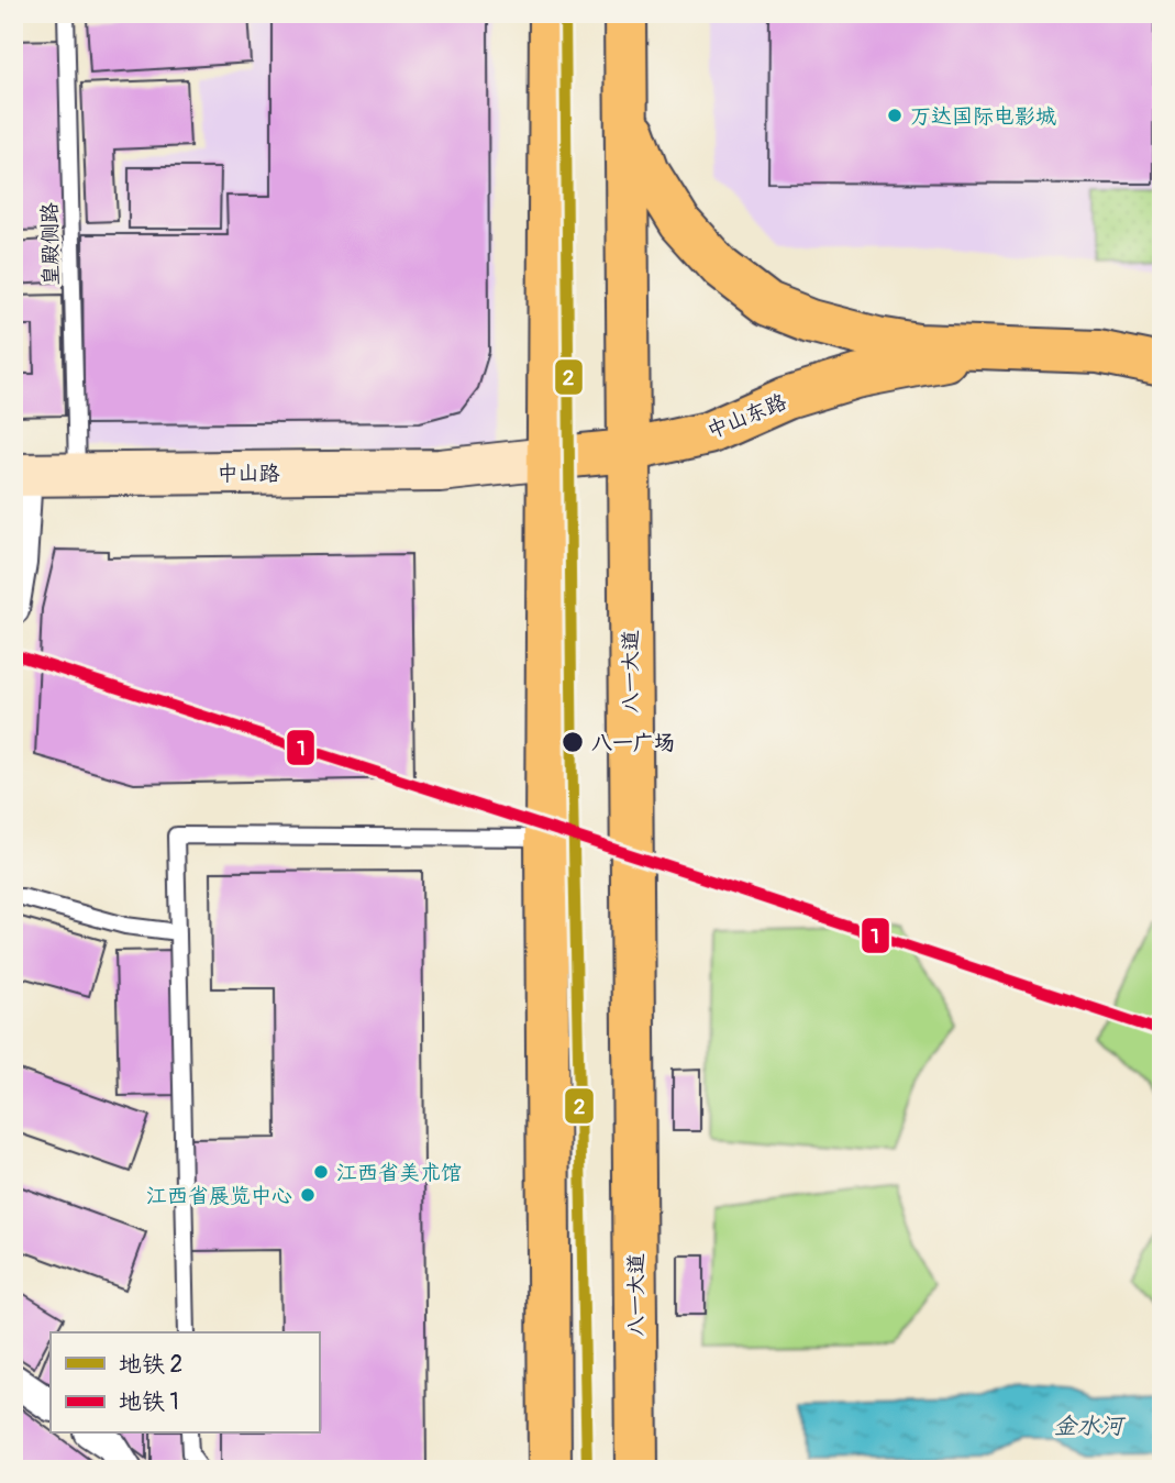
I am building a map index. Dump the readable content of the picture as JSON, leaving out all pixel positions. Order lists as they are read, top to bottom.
{
  "streets": {
    "highway": ["中山东路", "八一大道"],
    "main road": ["中山路"],
    "lane": ["皇殿侧路"]
  },
  "crossings": [
    ["皇殿侧路", "中山路"],
    ["中山东路", "中山路"],
    ["中山东路", "八一大道"]
  ],
  "water": ["金水河"],
  "places": [
    "万达国际电影城",
    "八一广场",
    "江西省美术馆",
    "江西省展览中心"
  ],
  "lines": ["metro line 2", "metro line 1"],
  "legend": ["地铁 2", "地铁 1"]
}
